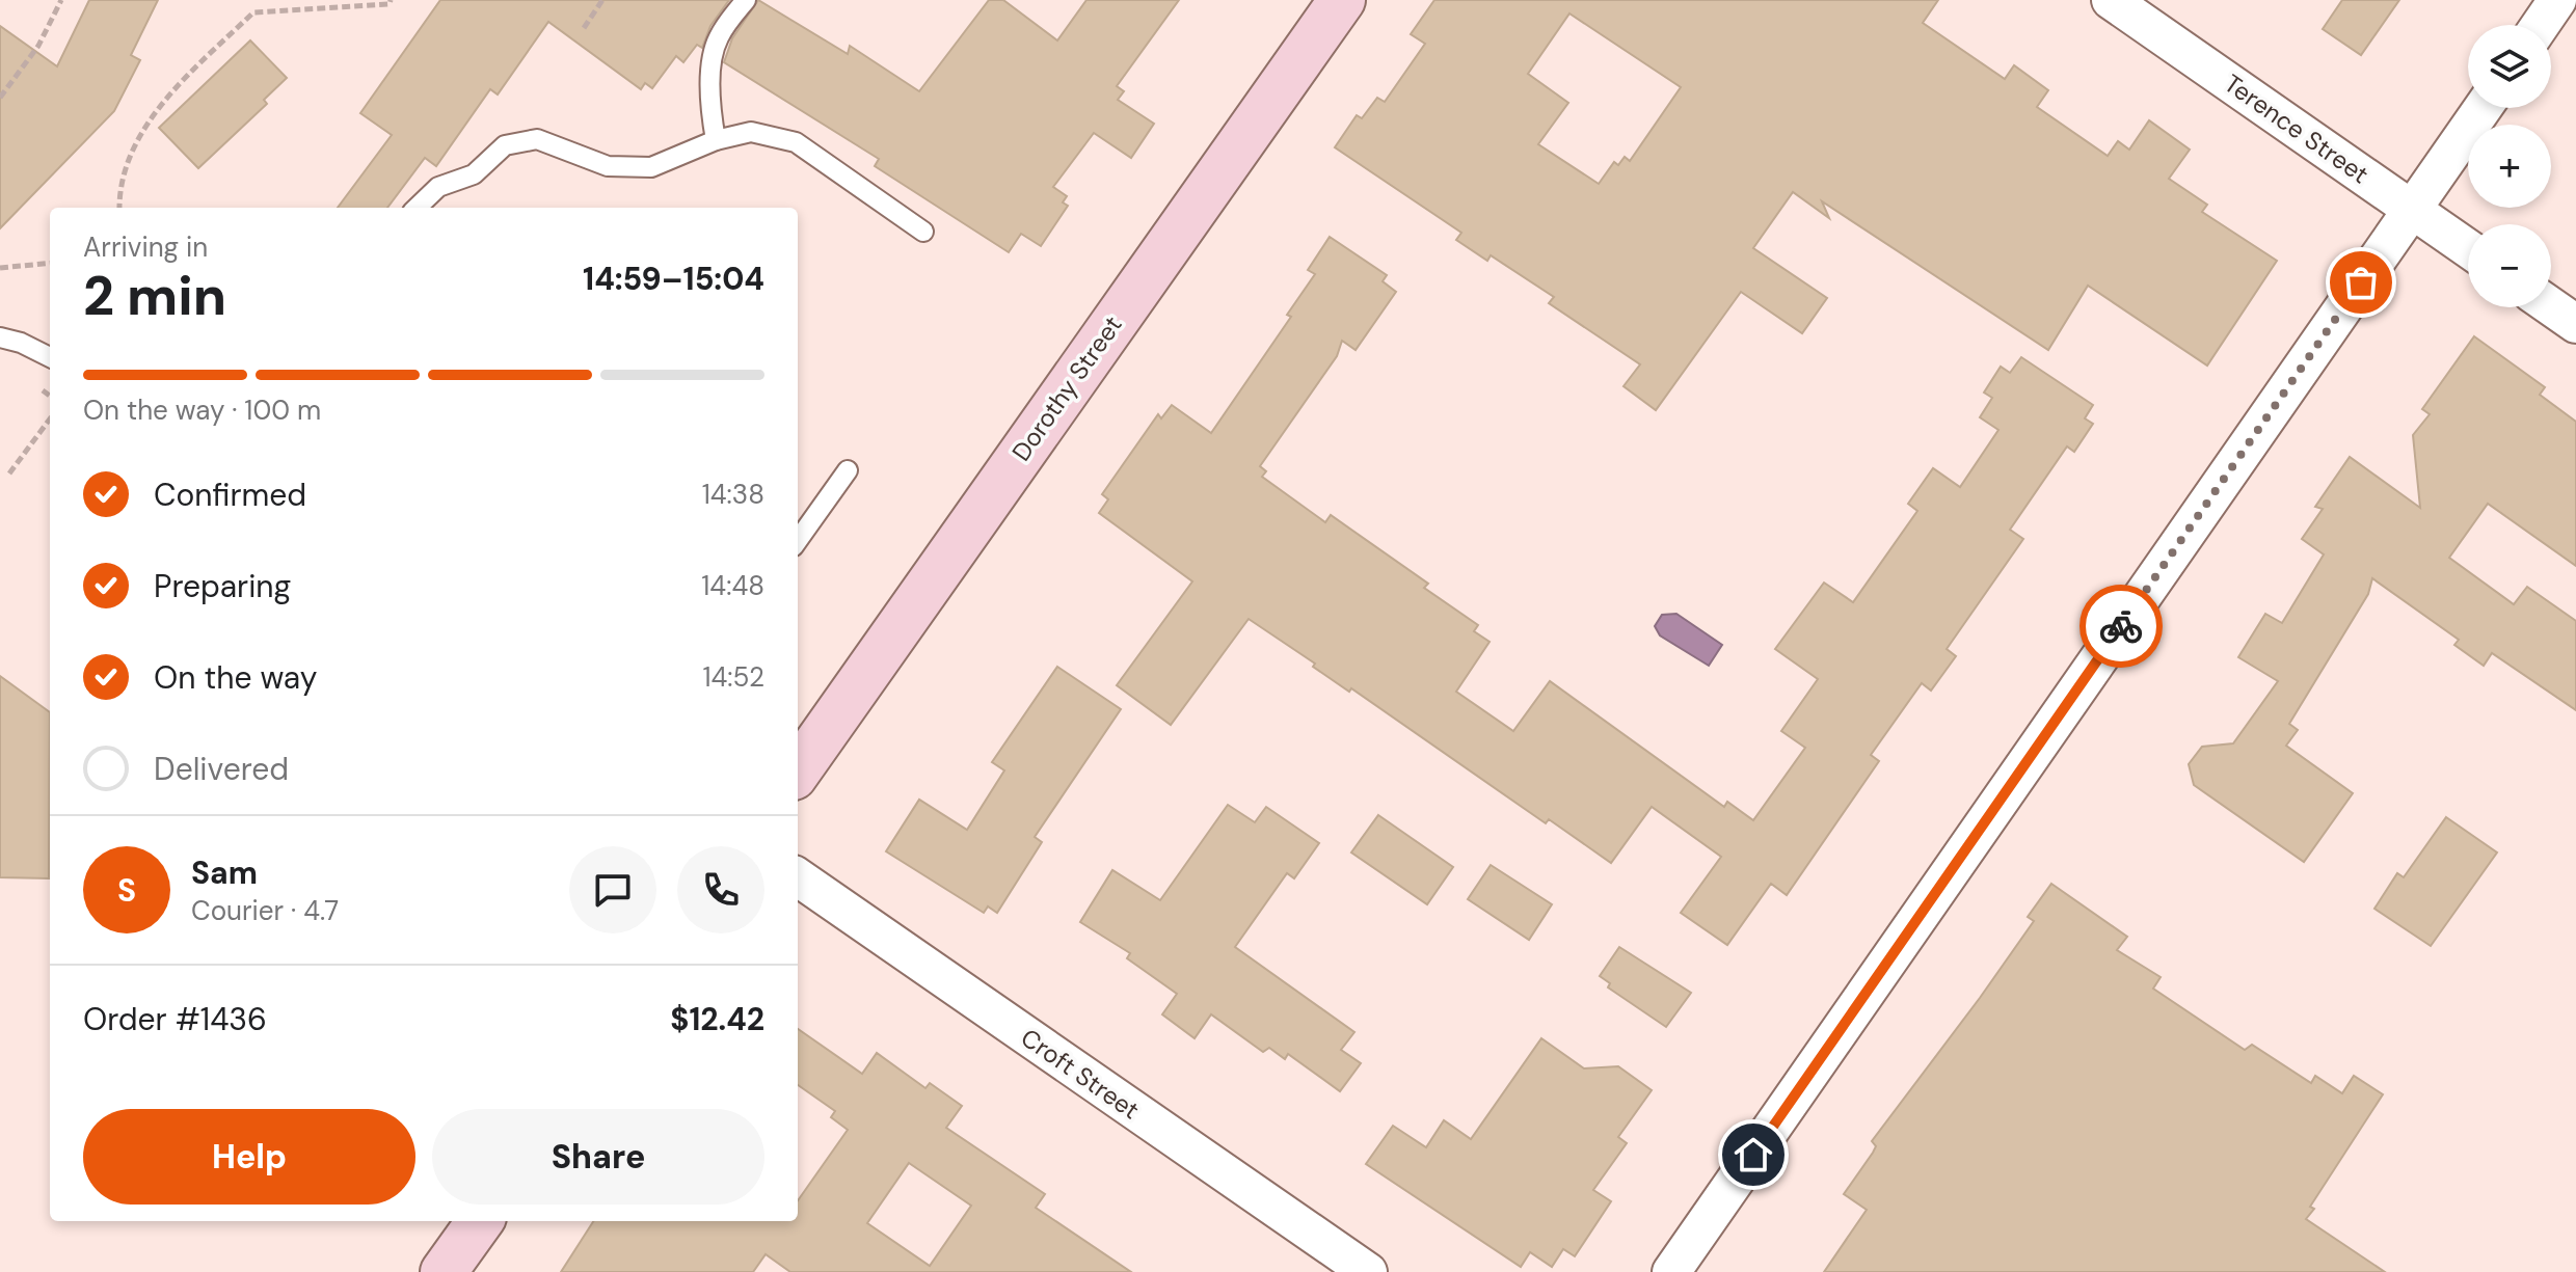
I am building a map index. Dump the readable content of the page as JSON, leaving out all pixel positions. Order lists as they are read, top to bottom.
{
  "streets": {
    "main road": ["Dorothy Street"],
    "street": ["Terence Street", "Croft Street"]
  },
  "page": {
    "map_buttons": ["+", "−"],
    "heading": ["2 min", "Arriving in", "14:59–15:04"],
    "panel": [
      "Sam",
      "Courier · 4.7",
      "Order #1436",
      "$12.42"
    ],
    "bar": "On the way · 100 m",
    "list": [
      ["Confirmed", "14:38"],
      ["Preparing", "14:48"],
      ["On the way", "14:52"],
      "Delivered"
    ],
    "round": "S",
    "buttons": ["Help", "Share"]
  }
}
